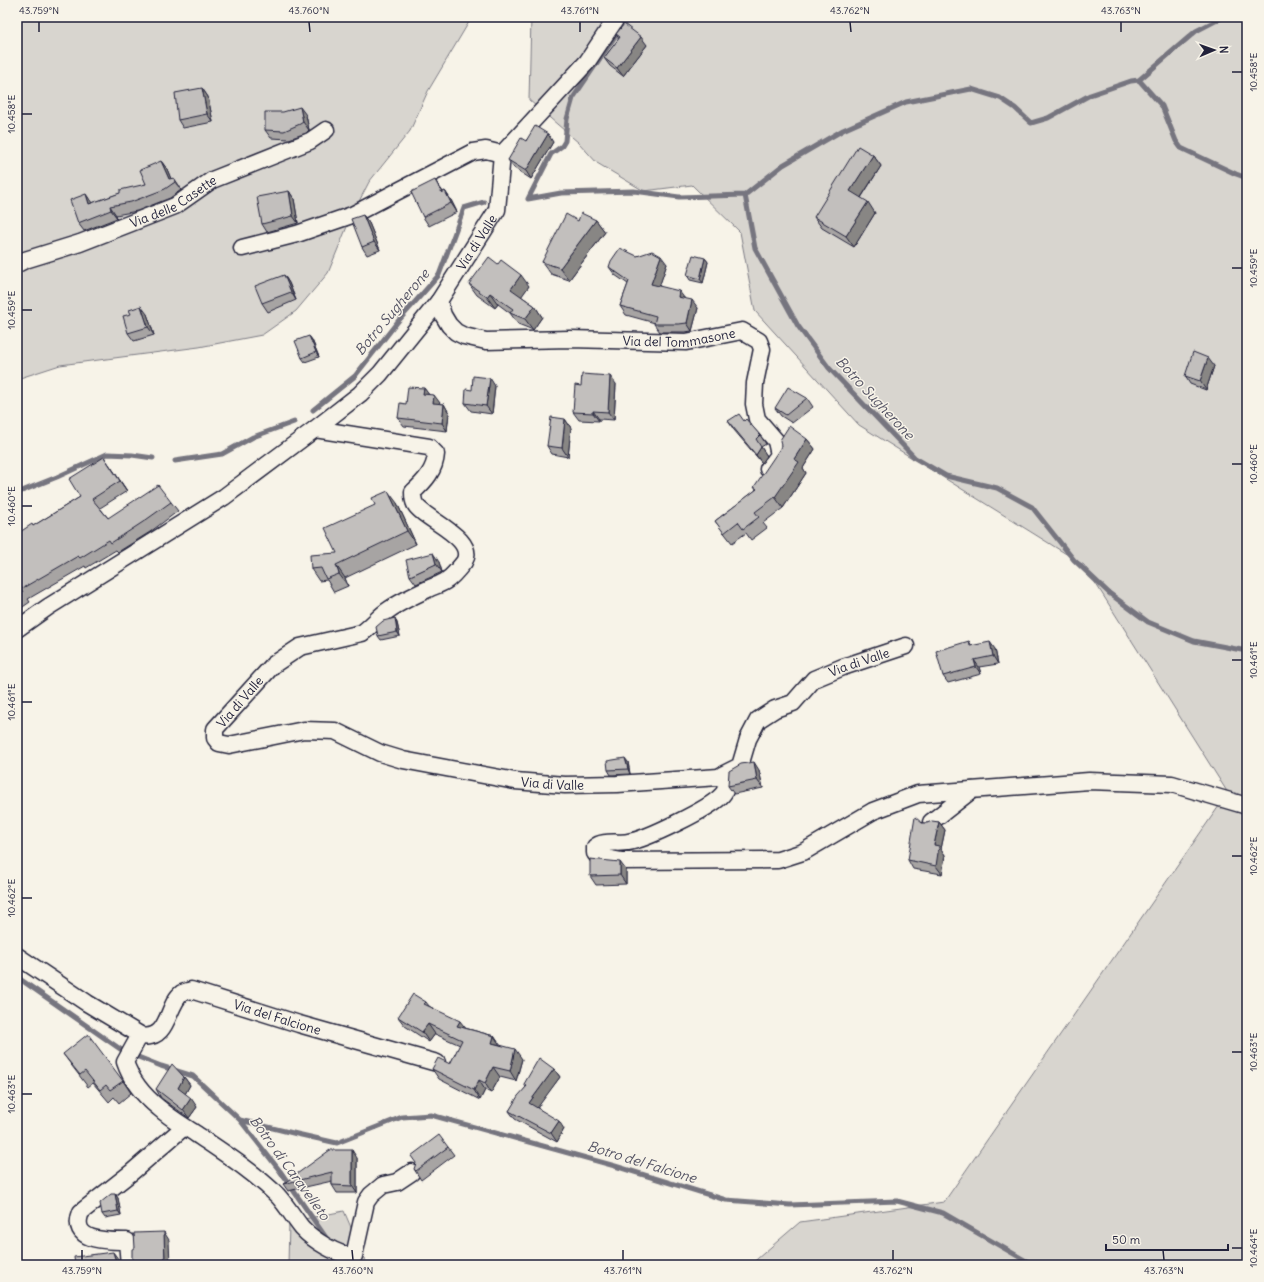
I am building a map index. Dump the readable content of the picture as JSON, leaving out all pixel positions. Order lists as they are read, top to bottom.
{
  "streets": {
    "street": [
      "Via delle Casette",
      "Via di Valle",
      "Via del Tommasone",
      "Via del Falcione"
    ]
  },
  "crossings": [
    ["Via di Valle", "Via del Tommasone"]
  ],
  "water": ["Botro Sugherone", "Botro del Falcione", "Botro di Caravelleto"],
  "scale_bar": "50 m",
  "north": "right",
  "coordinates": [
    "43.759°N",
    "43.760°N",
    "43.761°N",
    "43.762°N",
    "43.763°N",
    "10.458°E",
    "10.459°E",
    "10.460°E",
    "10.461°E",
    "10.462°E",
    "10.463°E",
    "10.464°E"
  ]
}
